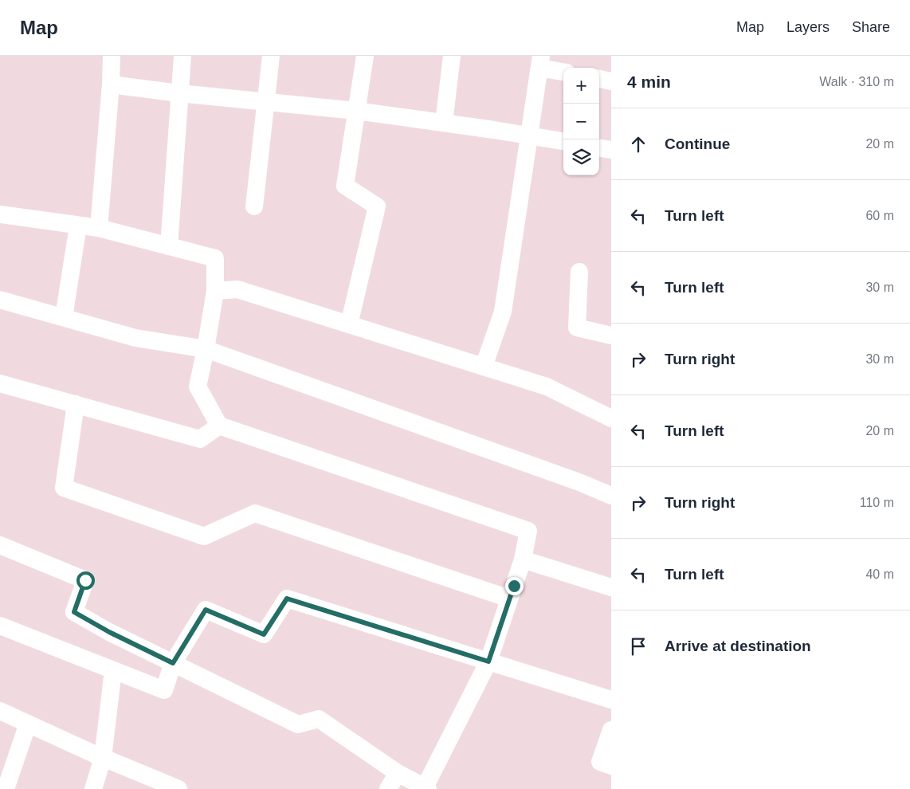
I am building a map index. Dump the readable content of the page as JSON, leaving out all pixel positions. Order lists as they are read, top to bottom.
{
  "page": {
    "header": "Map",
    "nav": ["Map", "Layers", "Share"],
    "heading": ["4 min", "Walk · 310 m"],
    "map_buttons": ["+", "−"],
    "list": [
      ["Continue", "20 m"],
      ["Turn left", "60 m"],
      ["Turn left", "30 m"],
      ["Turn right", "30 m"],
      ["Turn left", "20 m"],
      ["Turn right", "110 m"],
      ["Turn left", "40 m"],
      "Arrive at destination"
    ]
  }
}
